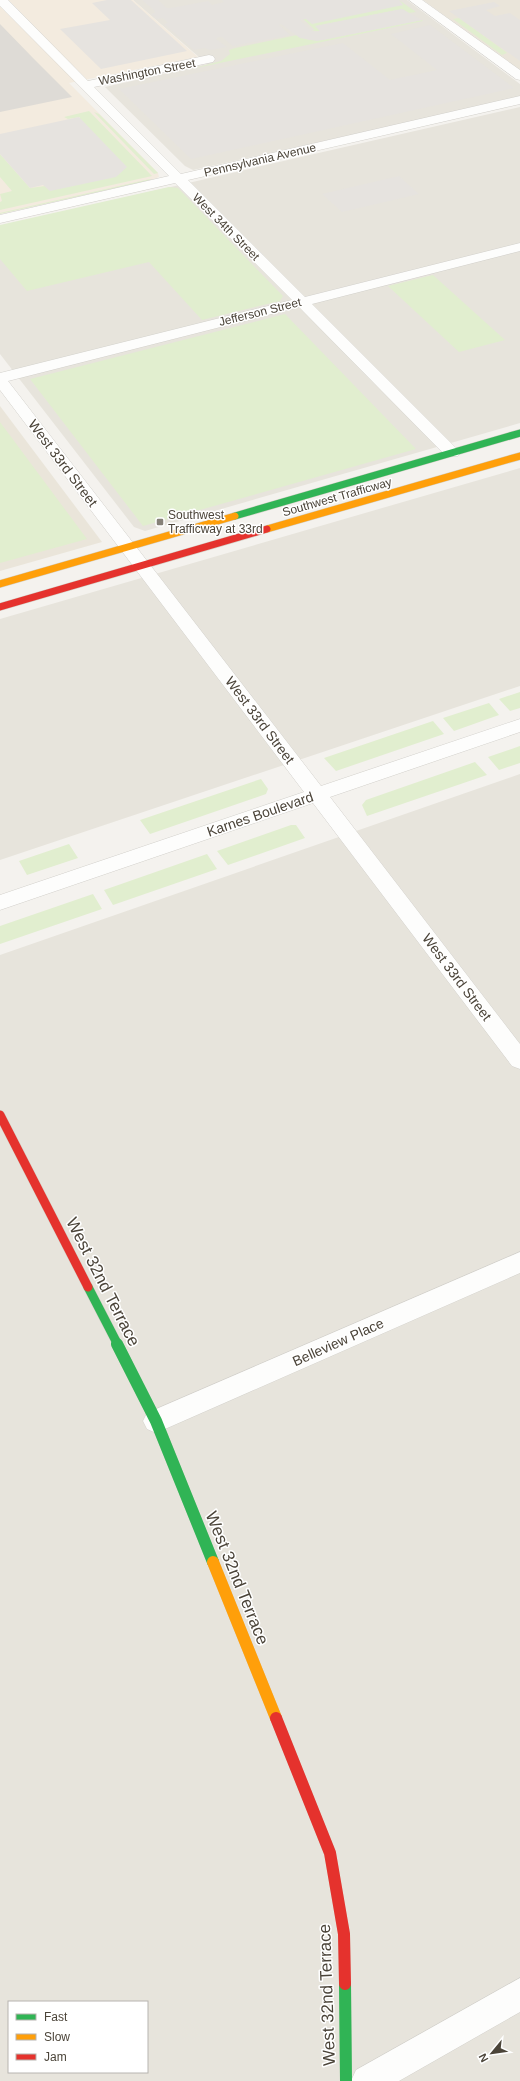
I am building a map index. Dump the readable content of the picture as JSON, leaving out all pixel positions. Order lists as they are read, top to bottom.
{
  "streets": {
    "main road": ["Southwest Trafficway", "West 32nd Terrace"],
    "street": [
      "Washington Street",
      "Pennsylvania Avenue",
      "West 34th Street",
      "Jefferson Street",
      "West 33rd Street",
      "Karnes Boulevard",
      "Belleview Place"
    ]
  },
  "crossings": [
    ["Washington Street", "West 34th Street"],
    ["Pennsylvania Avenue", "West 34th Street"],
    ["West 34th Street", "Jefferson Street"],
    ["West 34th Street", "Southwest Trafficway"],
    ["Jefferson Street", "West 33rd Street"],
    ["West 33rd Street", "Southwest Trafficway"],
    ["West 33rd Street", "Karnes Boulevard"],
    ["West 32nd Terrace", "Belleview Place"]
  ],
  "places": {
    "transit": ["Southwest Trafficway at 33rd"]
  },
  "legend": ["Fast", "Slow", "Jam"],
  "north": "bottom left"
}
